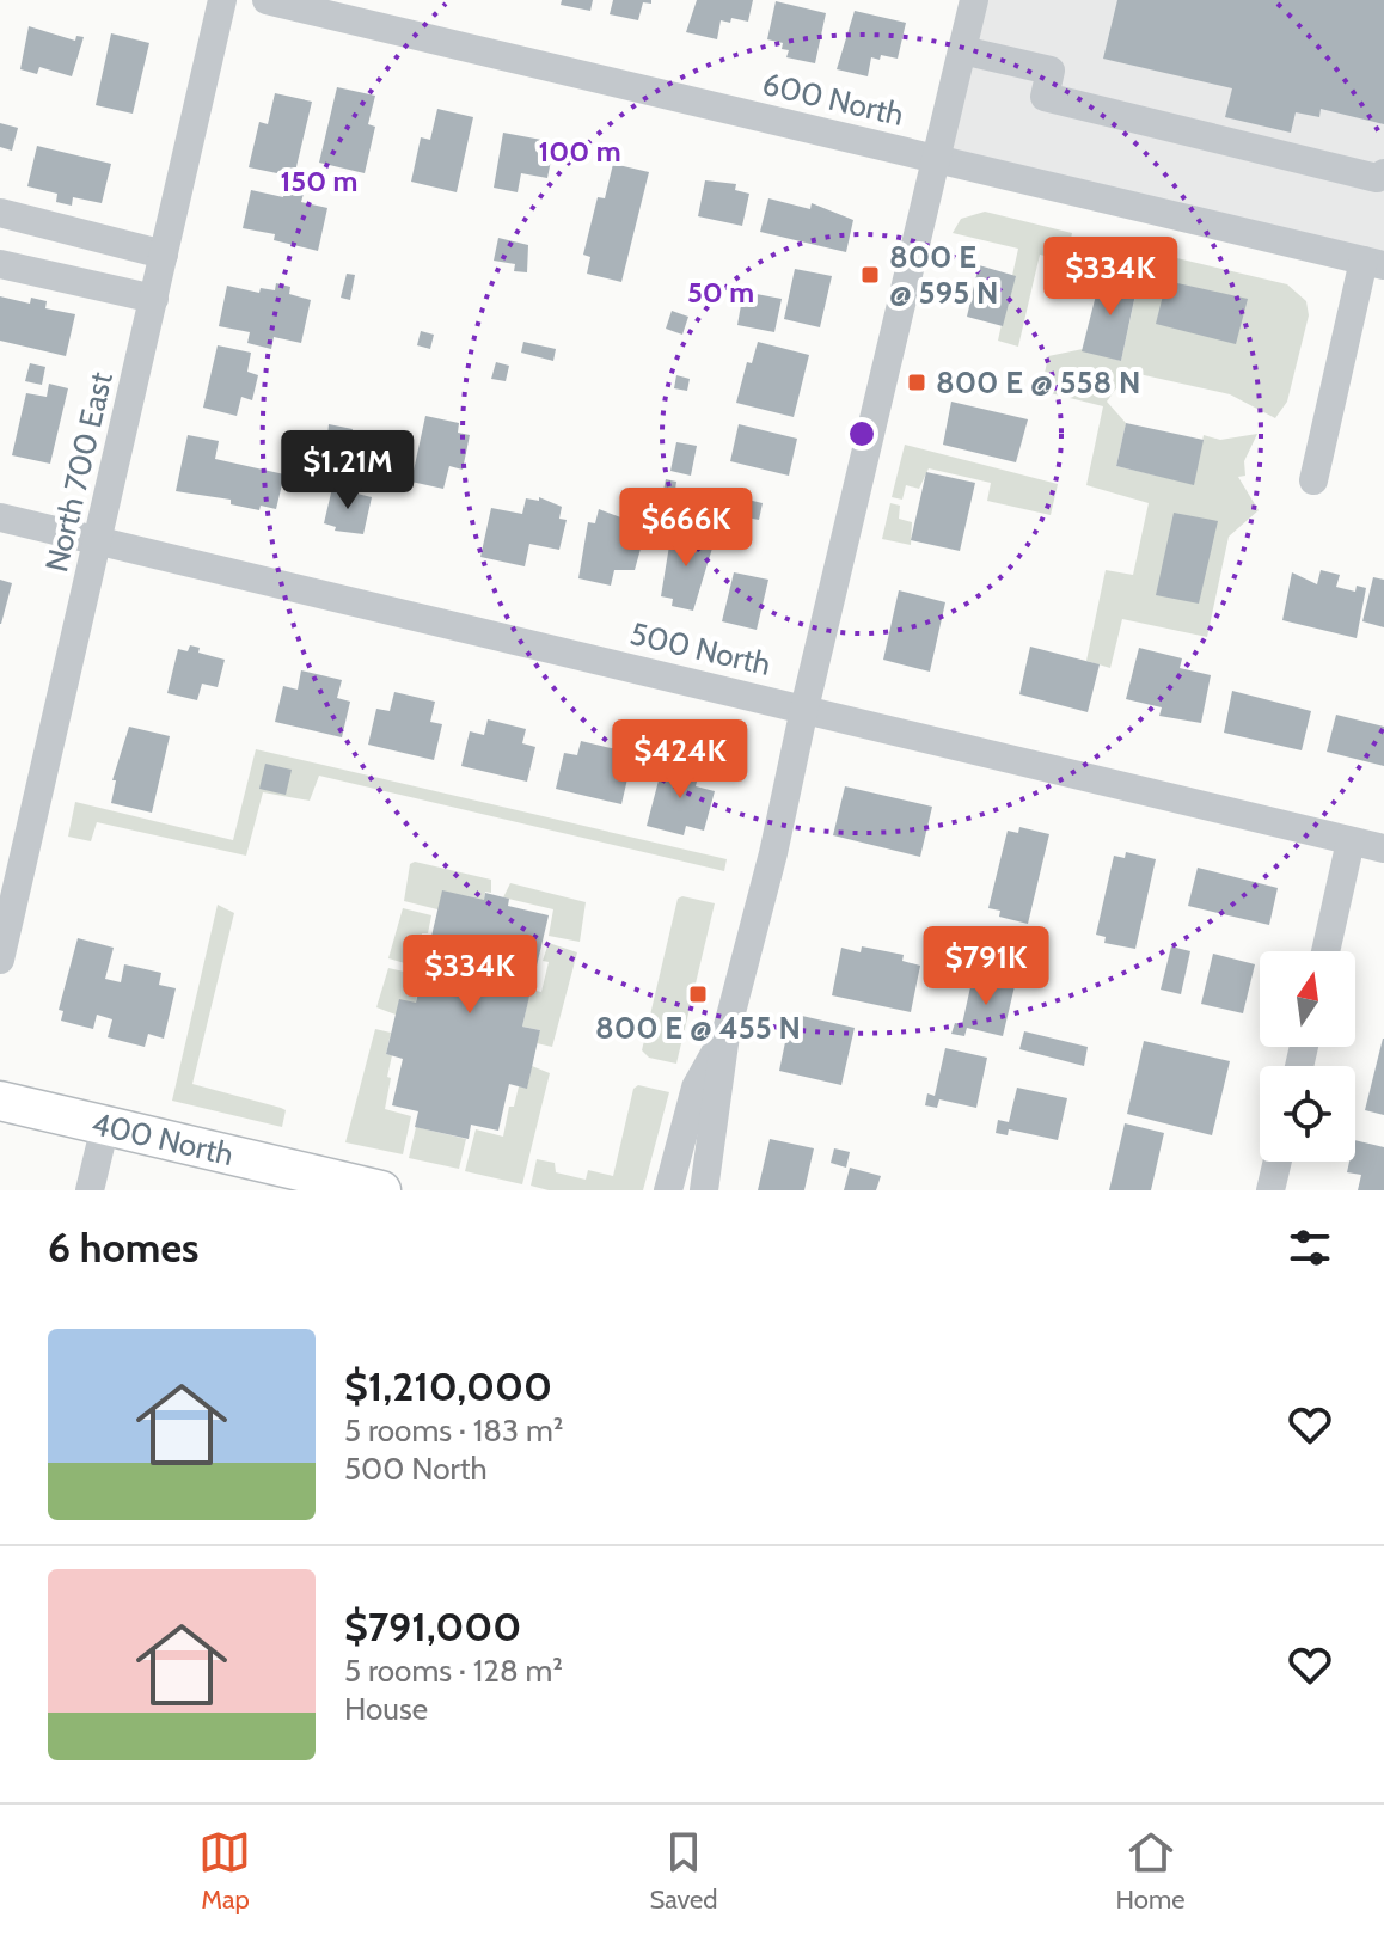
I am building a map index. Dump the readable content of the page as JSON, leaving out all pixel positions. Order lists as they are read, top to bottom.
{
  "streets": {
    "main road": ["400 North"],
    "street": ["600 North", "North 700 East", "500 North"]
  },
  "crossings": [
    ["North 700 East", "500 North"]
  ],
  "places": {
    "transit": ["800 E @ 595 N", "800 E @ 558 N", "800 E @ 455 N"]
  },
  "north": "top",
  "page": {
    "price": [
      "$334K",
      "$1.21M",
      "$666K",
      "$424K",
      "$791K",
      "$334K"
    ],
    "heading": "6 homes",
    "list": [
      {
        "name": "$1,210,000",
        "note": "5 rooms · 183 m² · 500 North"
      },
      {
        "name": "$791,000",
        "note": "5 rooms · 128 m² · House"
      }
    ],
    "tabs": ["Map", "Saved", "Home"]
  },
  "rings": ["100 m", "150 m", "50 m"]
}
